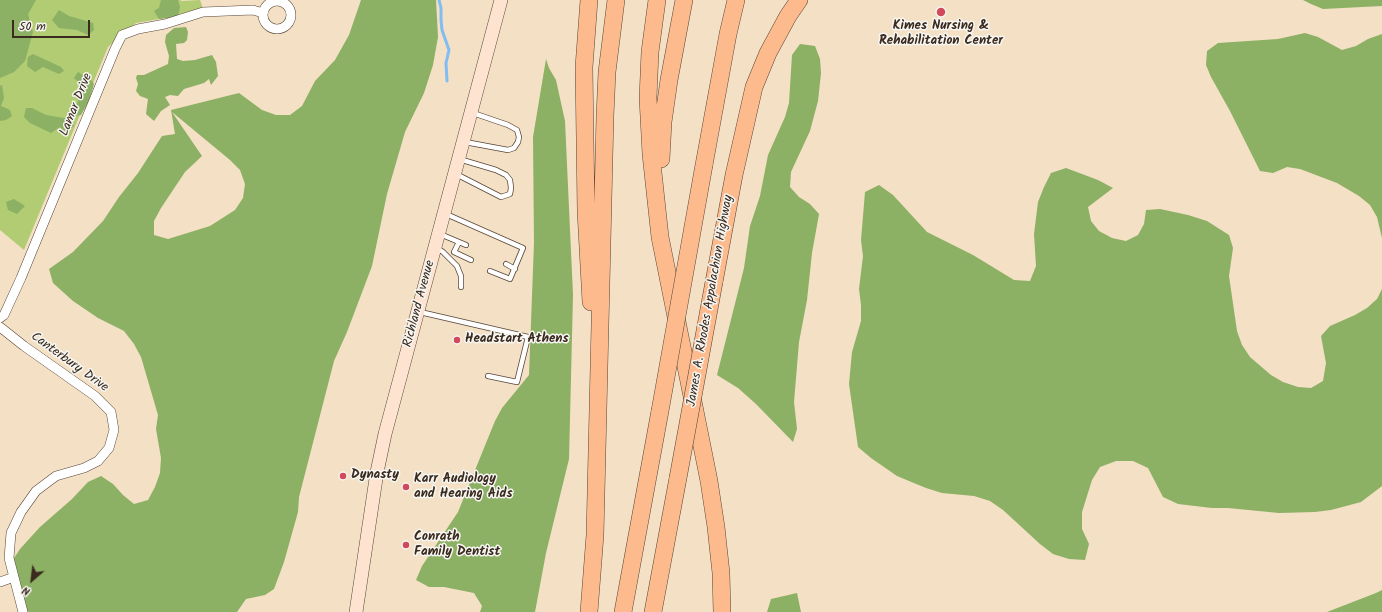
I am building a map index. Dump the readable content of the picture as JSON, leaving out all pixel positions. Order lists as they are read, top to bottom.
{
  "streets": {
    "highway": ["James A. Rhodes Appalachian Highway"],
    "main road": ["Richland Avenue"],
    "street": ["Lamar Drive", "Canterbury Drive"]
  },
  "places": [
    "Kimes Nursing & Rehabilitation Center",
    "Headstart Athens",
    "Dynasty",
    "Karr Audiology and Hearing Aids",
    "Conrath Family Dentist"
  ],
  "scale_bar": "50 m",
  "north": "bottom left"
}
